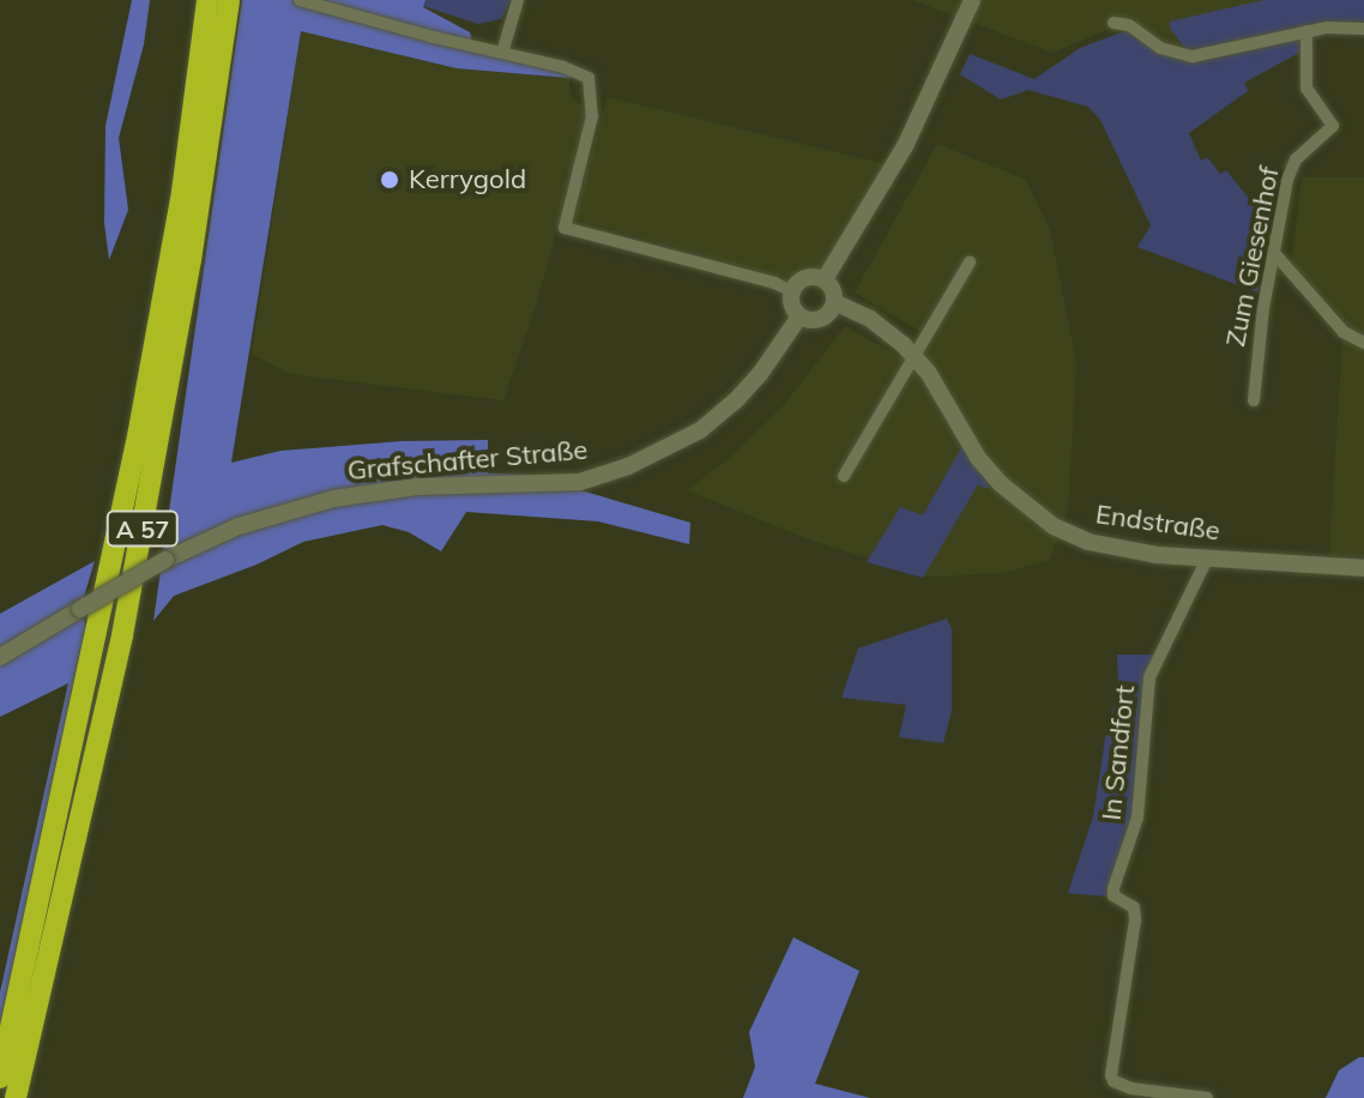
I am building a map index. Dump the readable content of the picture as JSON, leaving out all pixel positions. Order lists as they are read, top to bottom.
{
  "streets": {
    "highway": ["A 57"],
    "street": [
      "Zum Giesenhof",
      "Grafschafter Straße",
      "Endstraße",
      "In Sandfort"
    ]
  },
  "crossings": [
    ["Grafschafter Straße", "Endstraße"],
    ["Endstraße", "In Sandfort"]
  ],
  "places": ["Kerrygold"]
}
